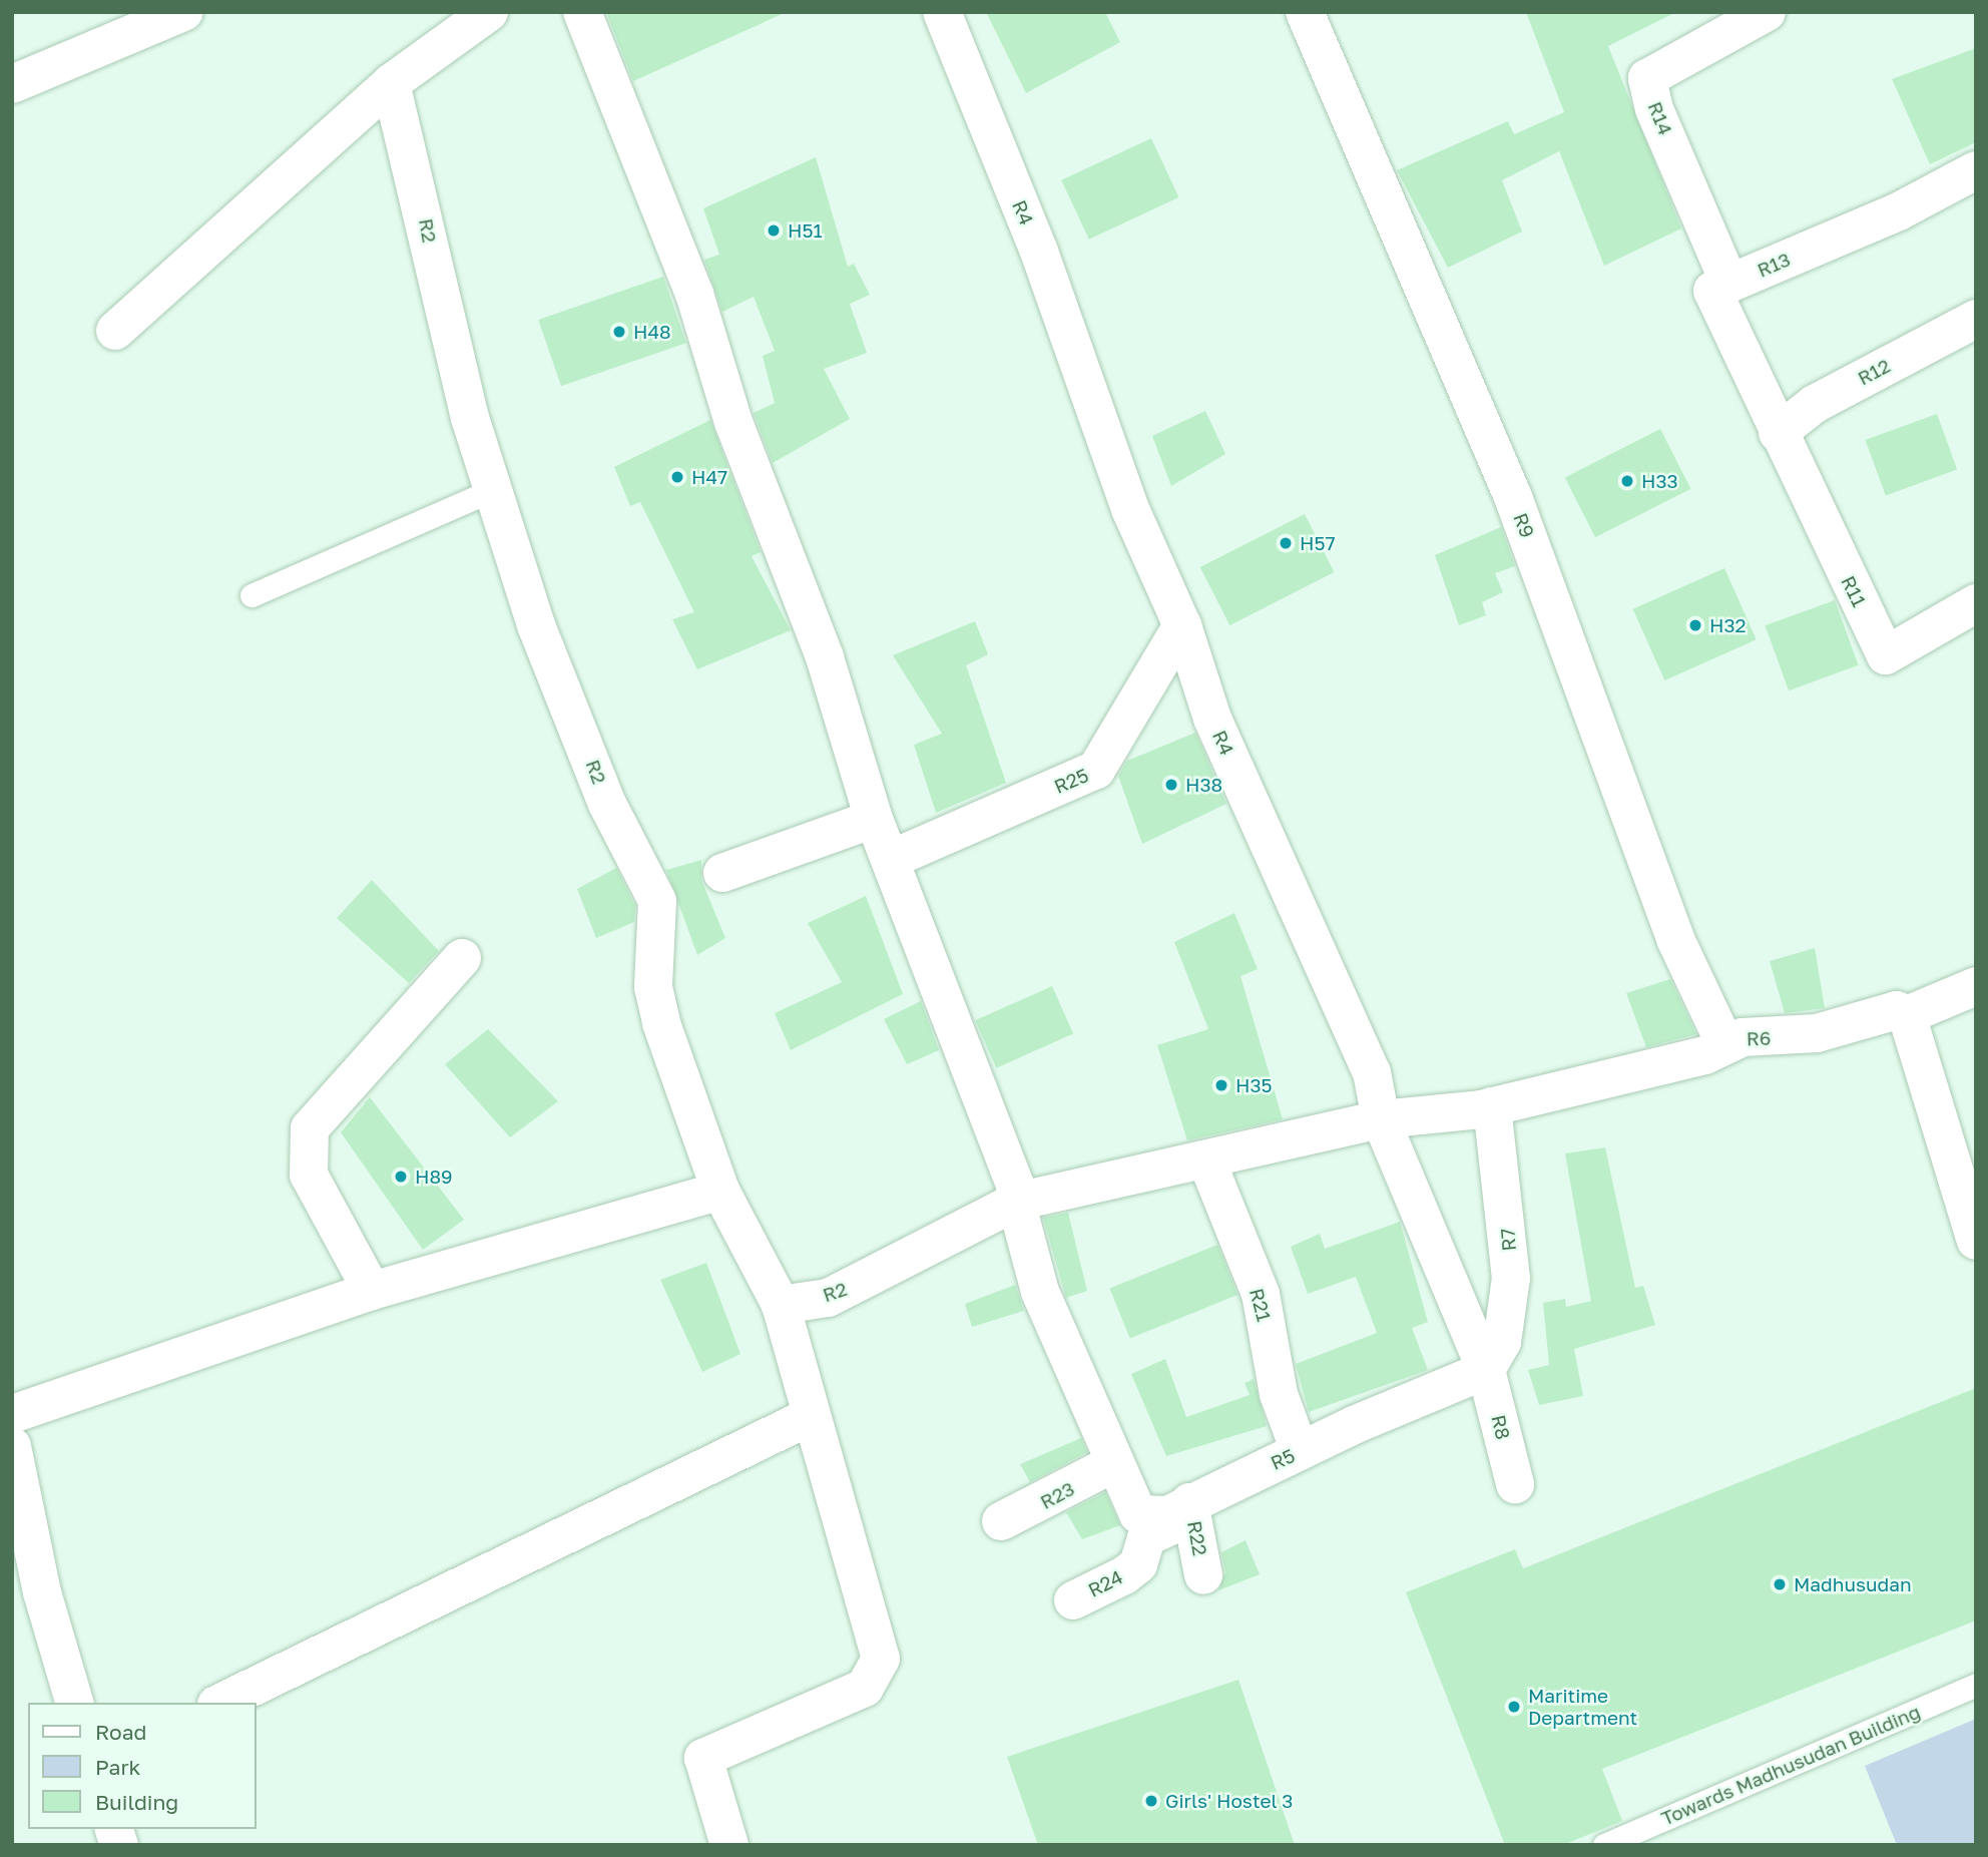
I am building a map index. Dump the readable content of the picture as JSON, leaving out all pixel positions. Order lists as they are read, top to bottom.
{
  "streets": {
    "street": [
      "R14",
      "R4",
      "R2",
      "R13",
      "R12",
      "R9",
      "R11",
      "R25",
      "R6",
      "R7",
      "R21",
      "R8",
      "R5",
      "R23",
      "R22",
      "R24"
    ],
    "lane": ["Towards Madhusudan Building"]
  },
  "crossings": [
    ["R14", "R13"],
    ["R4", "R25"],
    ["R4", "R6"],
    ["R12", "R11"],
    ["R9", "R6"],
    ["R6", "R7"],
    ["R7", "R8"],
    ["R7", "R5"],
    ["R21", "R5"],
    ["R8", "R5"],
    ["R5", "R22"],
    ["R5", "R24"]
  ],
  "places": [
    "H51",
    "H48",
    "H47",
    "H33",
    "H57",
    "H32",
    "H38",
    "H35",
    "H89",
    "Madhusudan",
    "Maritime Department",
    "Girls' Hostel 3"
  ],
  "legend": ["Road", "Park", "Building"]
}
